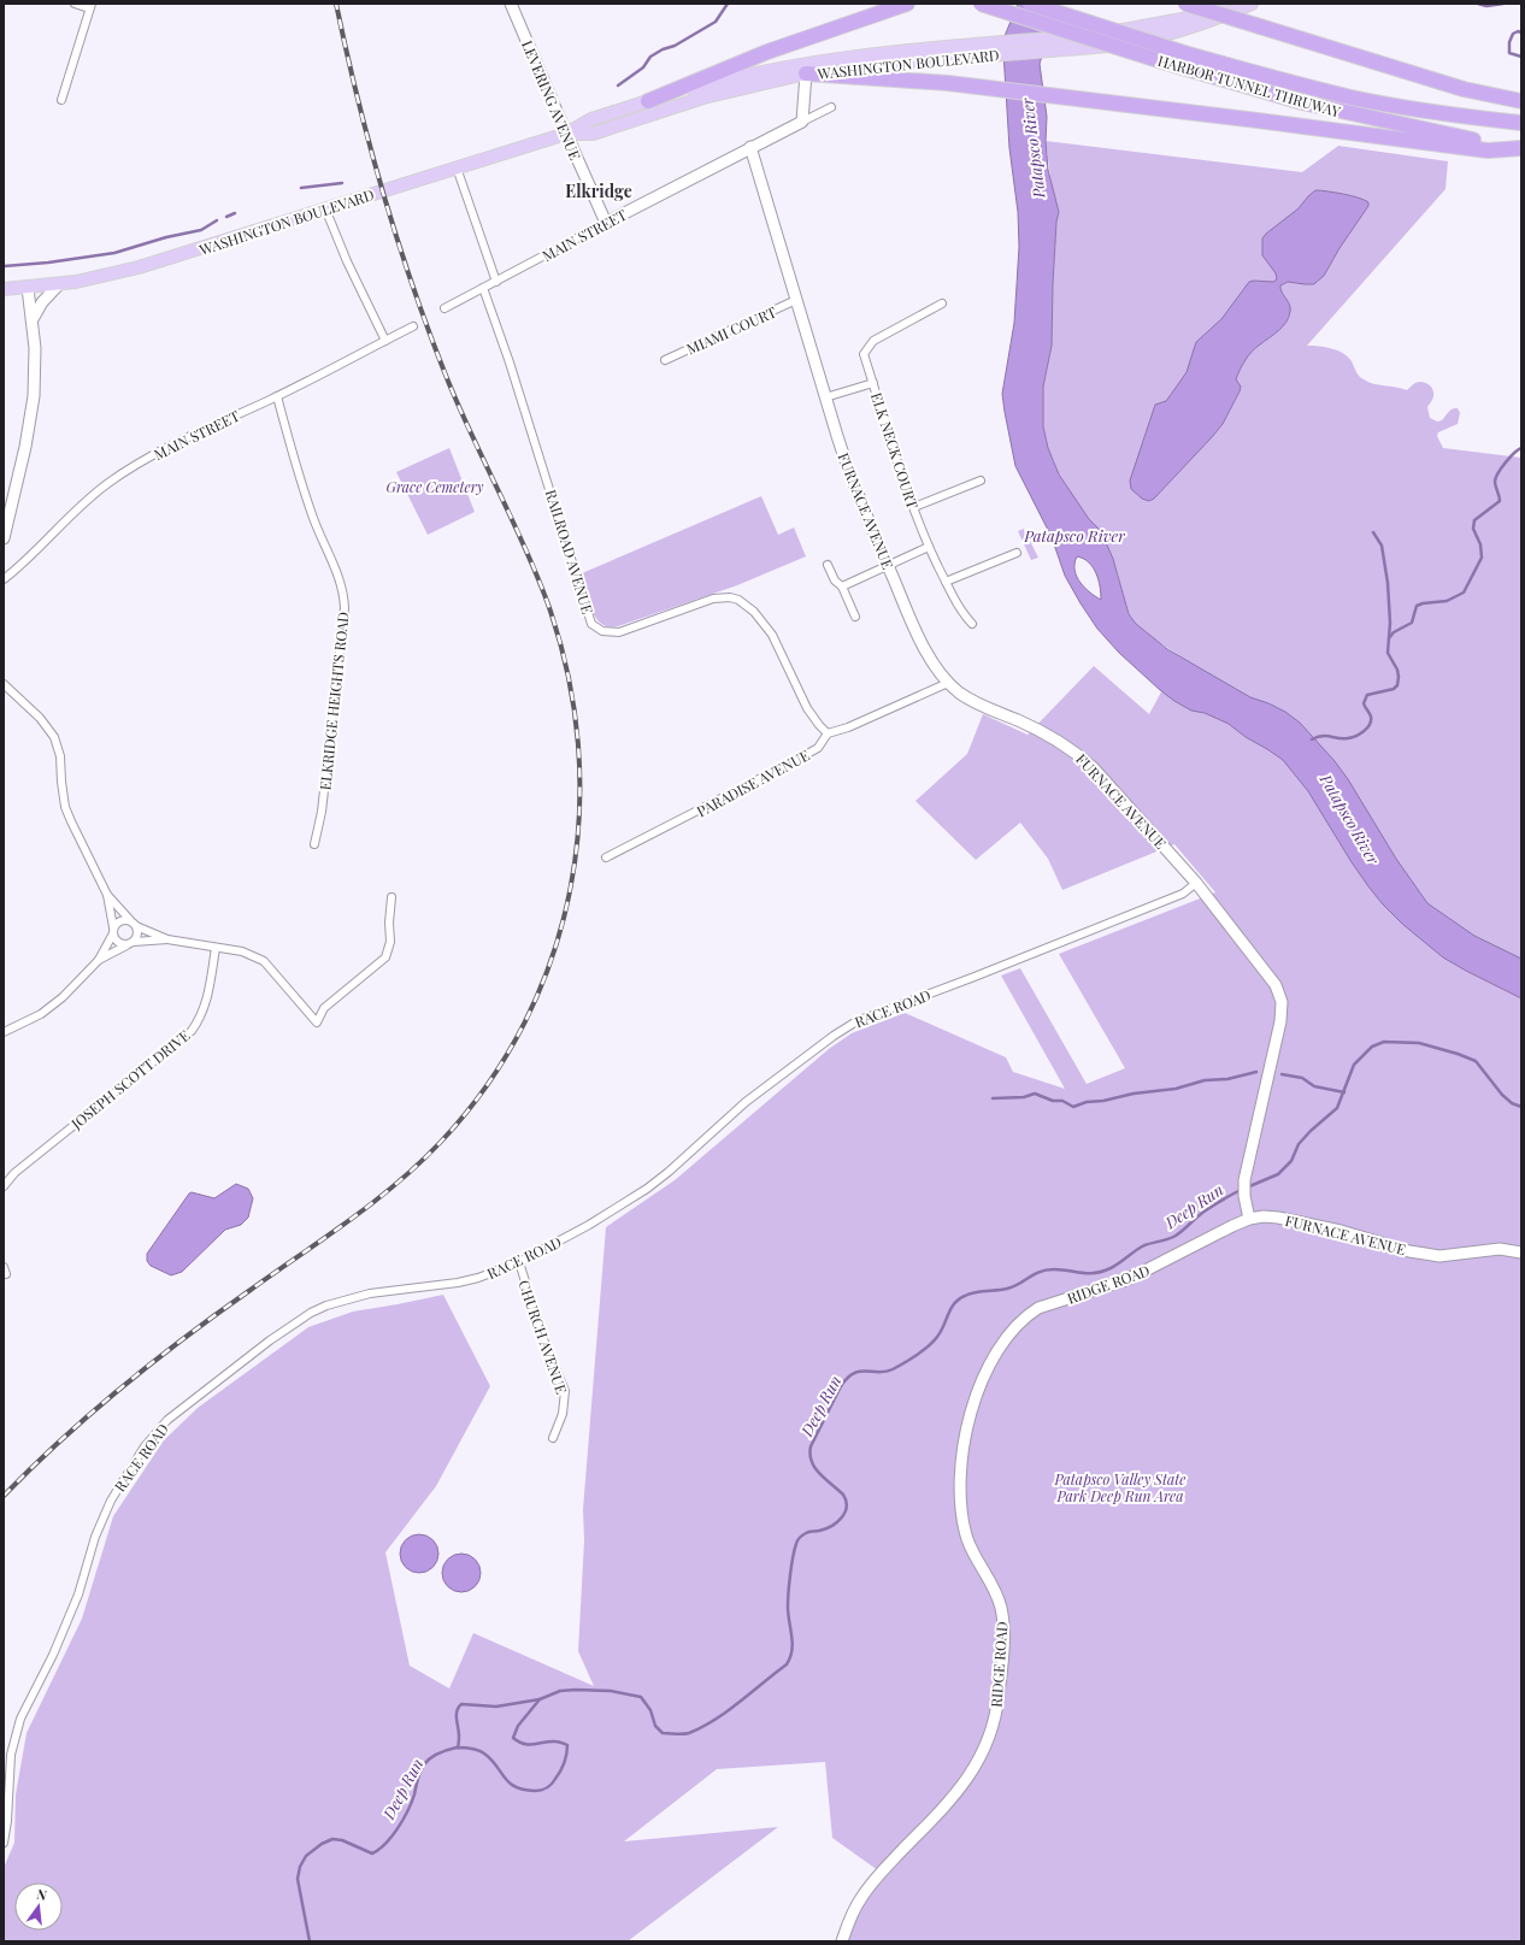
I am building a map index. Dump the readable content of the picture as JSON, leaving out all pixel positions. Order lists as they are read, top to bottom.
{
  "streets": {
    "highway": ["HARBOR TUNNEL THRUWAY"],
    "main road": ["WASHINGTON BOULEVARD"],
    "street": [
      "LEVERING AVENUE",
      "MAIN STREET",
      "MIAMI COURT",
      "ELK NECK COURT",
      "FURNACE AVENUE",
      "RAILROAD AVENUE",
      "ELKRIDGE HEIGHTS ROAD",
      "PARADISE AVENUE",
      "RACE ROAD",
      "JOSEPH SCOTT DRIVE",
      "RIDGE ROAD",
      "CHURCH AVENUE"
    ]
  },
  "crossings": [
    ["WASHINGTON BOULEVARD", "LEVERING AVENUE"],
    ["LEVERING AVENUE", "MAIN STREET"],
    ["MAIN STREET", "FURNACE AVENUE"],
    ["MAIN STREET", "RAILROAD AVENUE"],
    ["MAIN STREET", "ELKRIDGE HEIGHTS ROAD"],
    ["MIAMI COURT", "FURNACE AVENUE"],
    ["FURNACE AVENUE", "RACE ROAD"],
    ["FURNACE AVENUE", "RIDGE ROAD"],
    ["RAILROAD AVENUE", "PARADISE AVENUE"],
    ["RACE ROAD", "CHURCH AVENUE"]
  ],
  "districts": ["Elkridge"],
  "water": ["Patapsco River", "Deep Run"],
  "parks": ["Grace Cemetery", "Patapsco Valley State Park Deep Run Area"],
  "north": "top"
}
